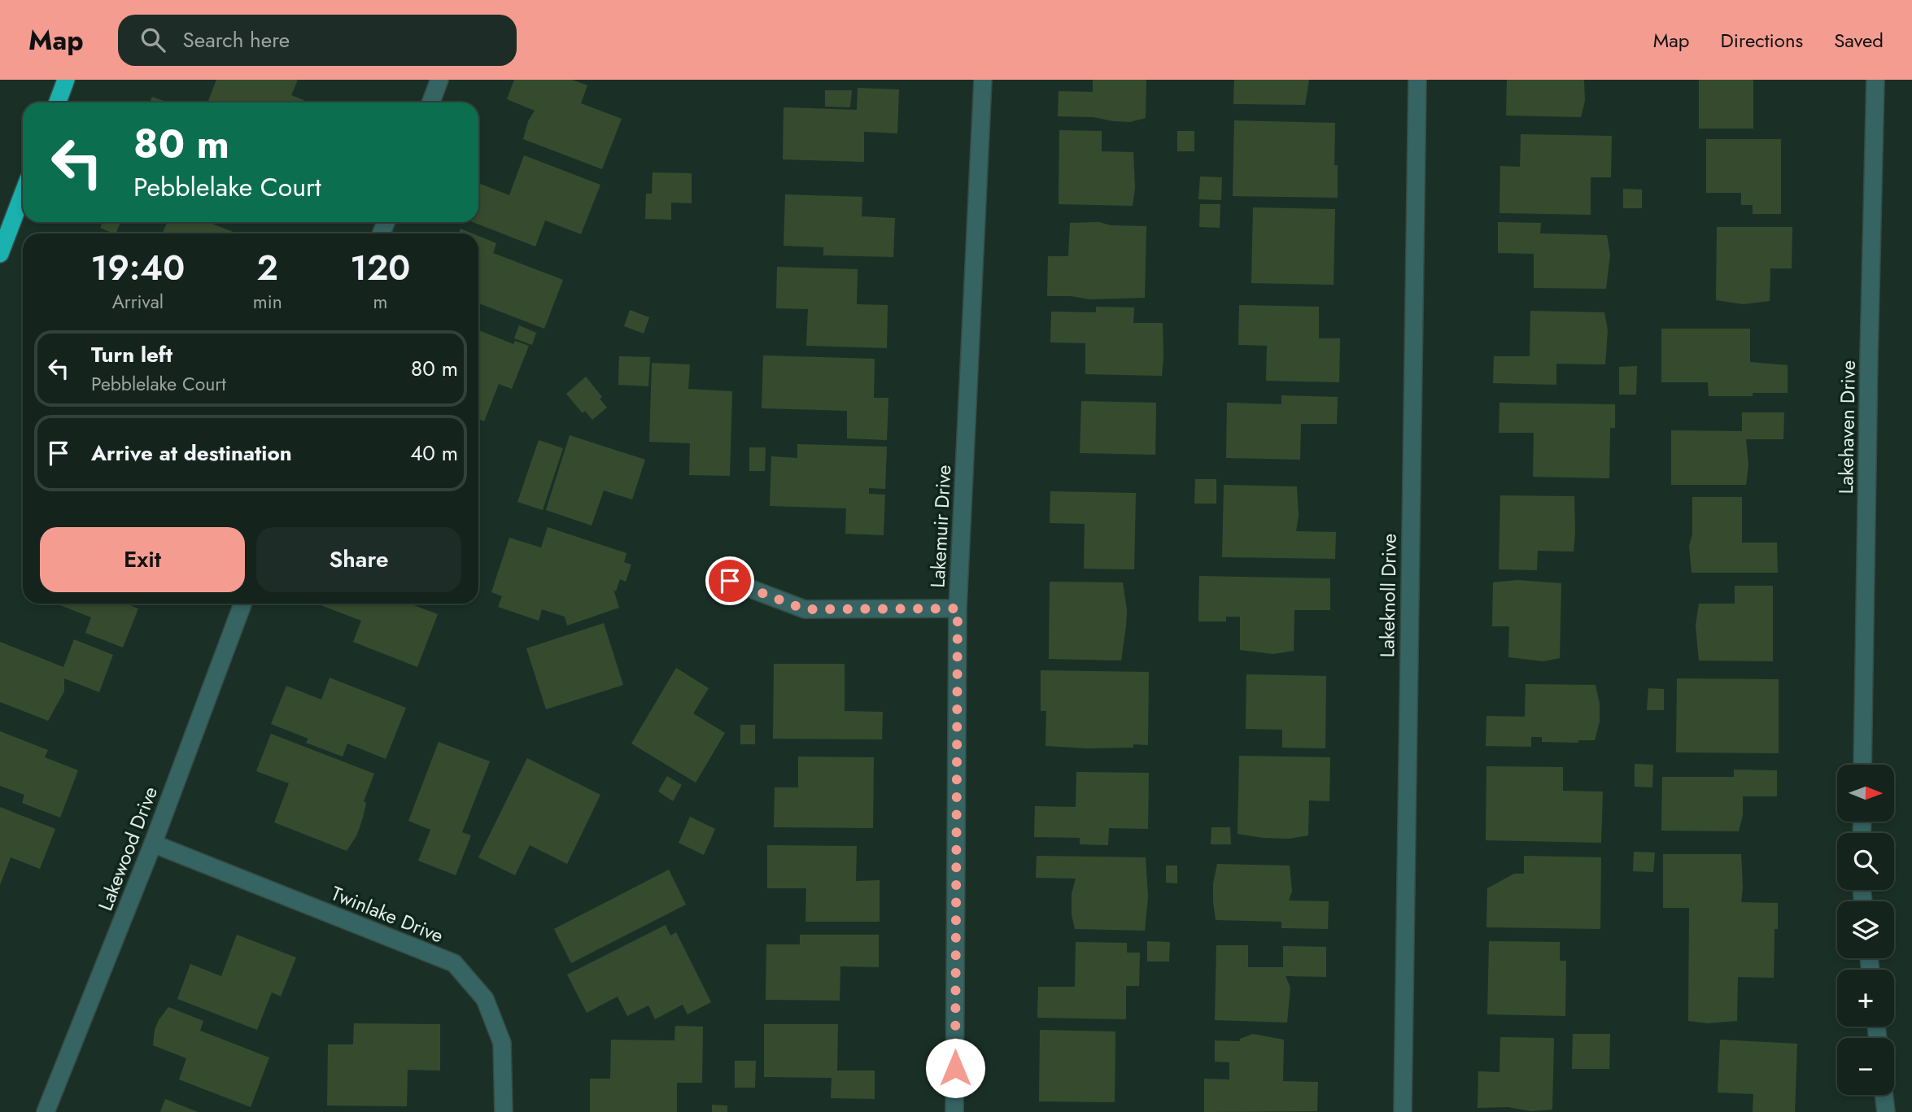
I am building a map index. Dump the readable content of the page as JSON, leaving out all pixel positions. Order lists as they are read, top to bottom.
{
  "streets": {
    "street": [
      "Lakehaven Drive",
      "Lakemuir Drive",
      "Lakeknoll Drive",
      "Lakewood Drive",
      "Twinlake Drive"
    ]
  },
  "crossings": [
    ["Lakewood Drive", "Twinlake Drive"]
  ],
  "north": "right",
  "page": {
    "header": "Map",
    "search": "Search here",
    "nav": ["Map", "Directions", "Saved"],
    "turn": ["80 m", "Pebblelake Court"],
    "eta": [
      "19:40",
      "Arrival",
      "2",
      "min",
      "120",
      "m"
    ],
    "list": [
      {
        "name": "Turn left",
        "note": "Pebblelake Court",
        "value": "80 m"
      },
      {
        "name": "Arrive at destination",
        "value": "40 m"
      }
    ],
    "buttons": ["Exit", "Share"],
    "map_buttons": ["+", "−"]
  }
}
